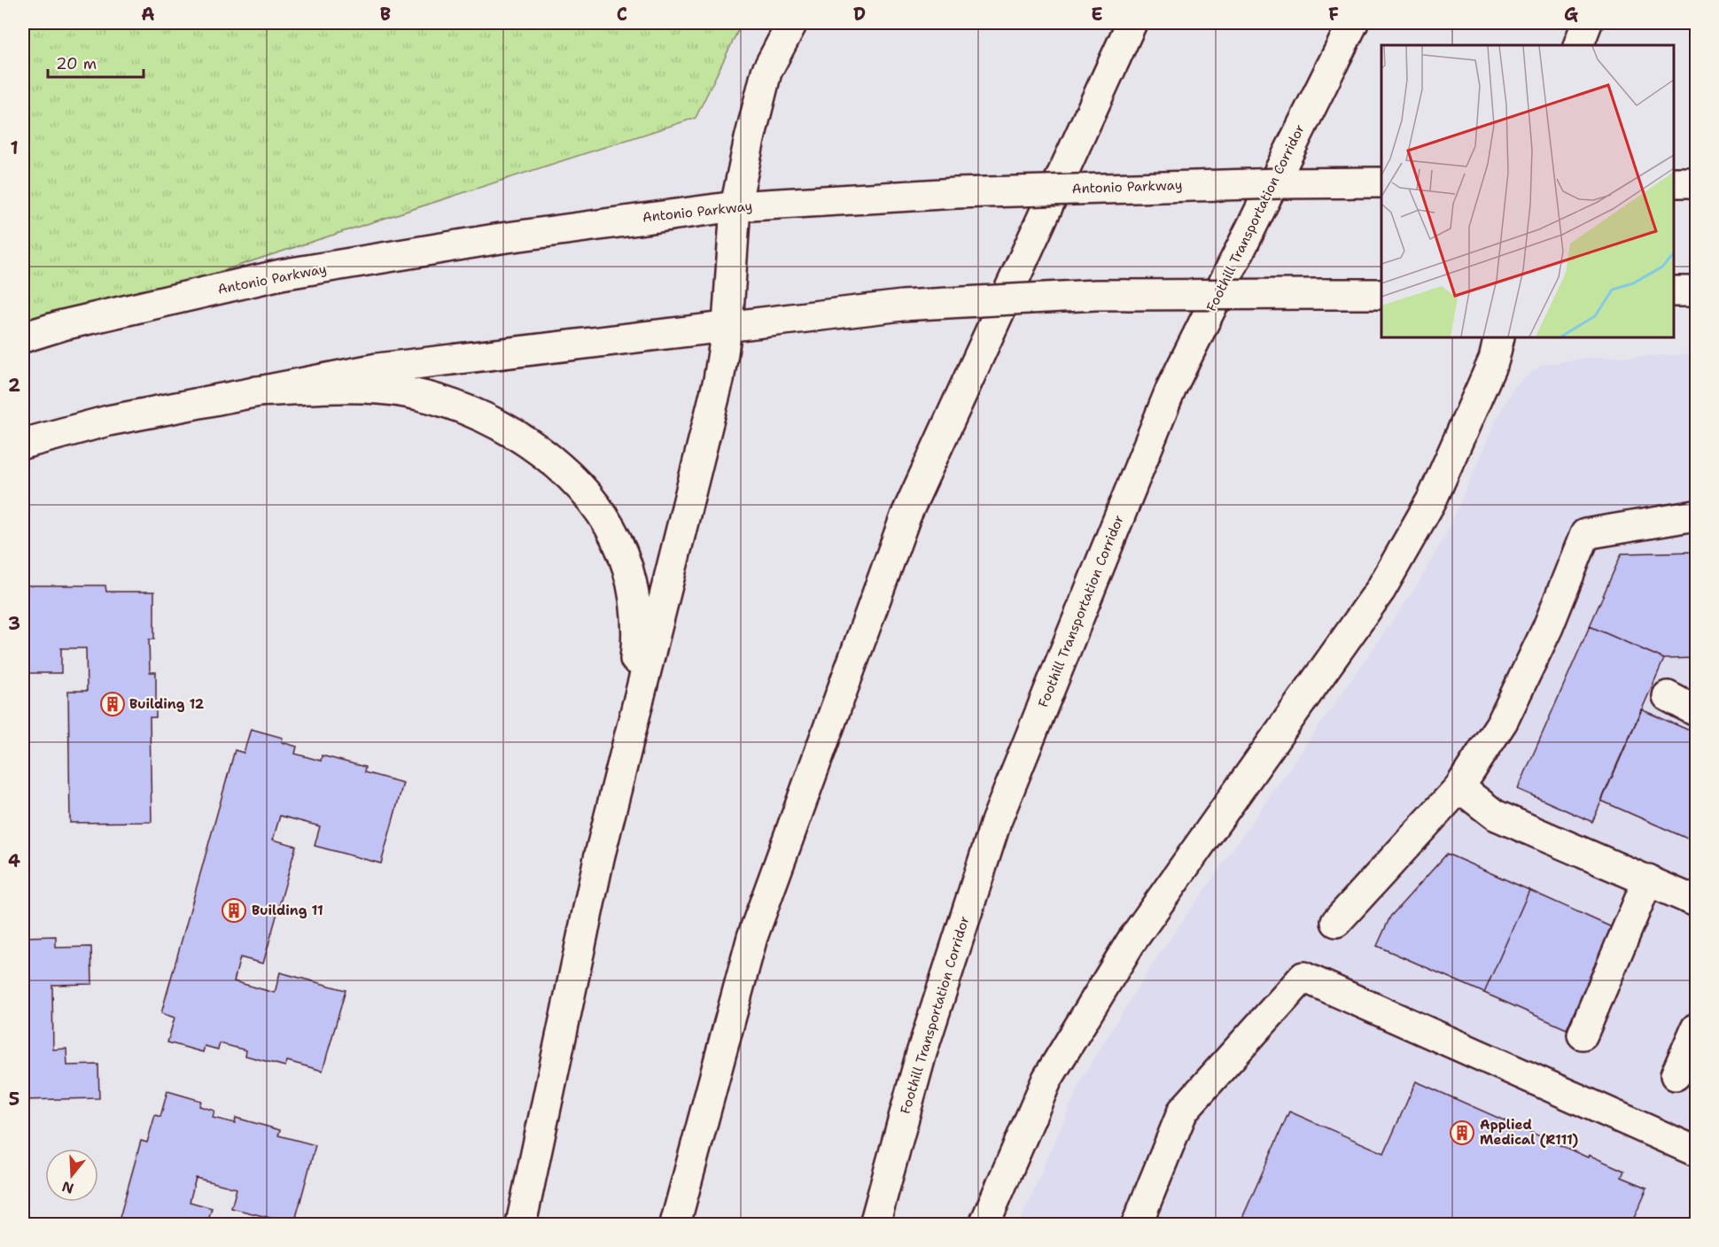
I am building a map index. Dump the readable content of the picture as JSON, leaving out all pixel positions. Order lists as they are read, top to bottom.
{
  "streets": {
    "main road": ["Antonio Parkway", "Foothill Transportation Corridor"]
  },
  "places": {
    "building": ["Building 12", "Building 11", "Applied Medical (R111)"]
  },
  "scale_bar": "20 m",
  "north": "bottom",
  "grid": {
    "columns": [
      "A",
      "B",
      "C",
      "D",
      "E",
      "F",
      "G"
    ],
    "rows": [
      "1",
      "2",
      "3",
      "4",
      "5"
    ]
  }
}
